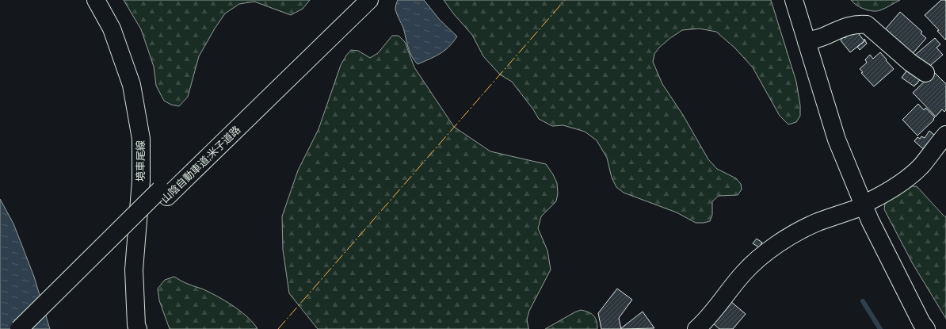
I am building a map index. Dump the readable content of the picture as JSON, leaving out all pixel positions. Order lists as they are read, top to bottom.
{
  "streets": {
    "main road": ["境車尾線", "山陰自動車道;米子道路"]
  }
}
